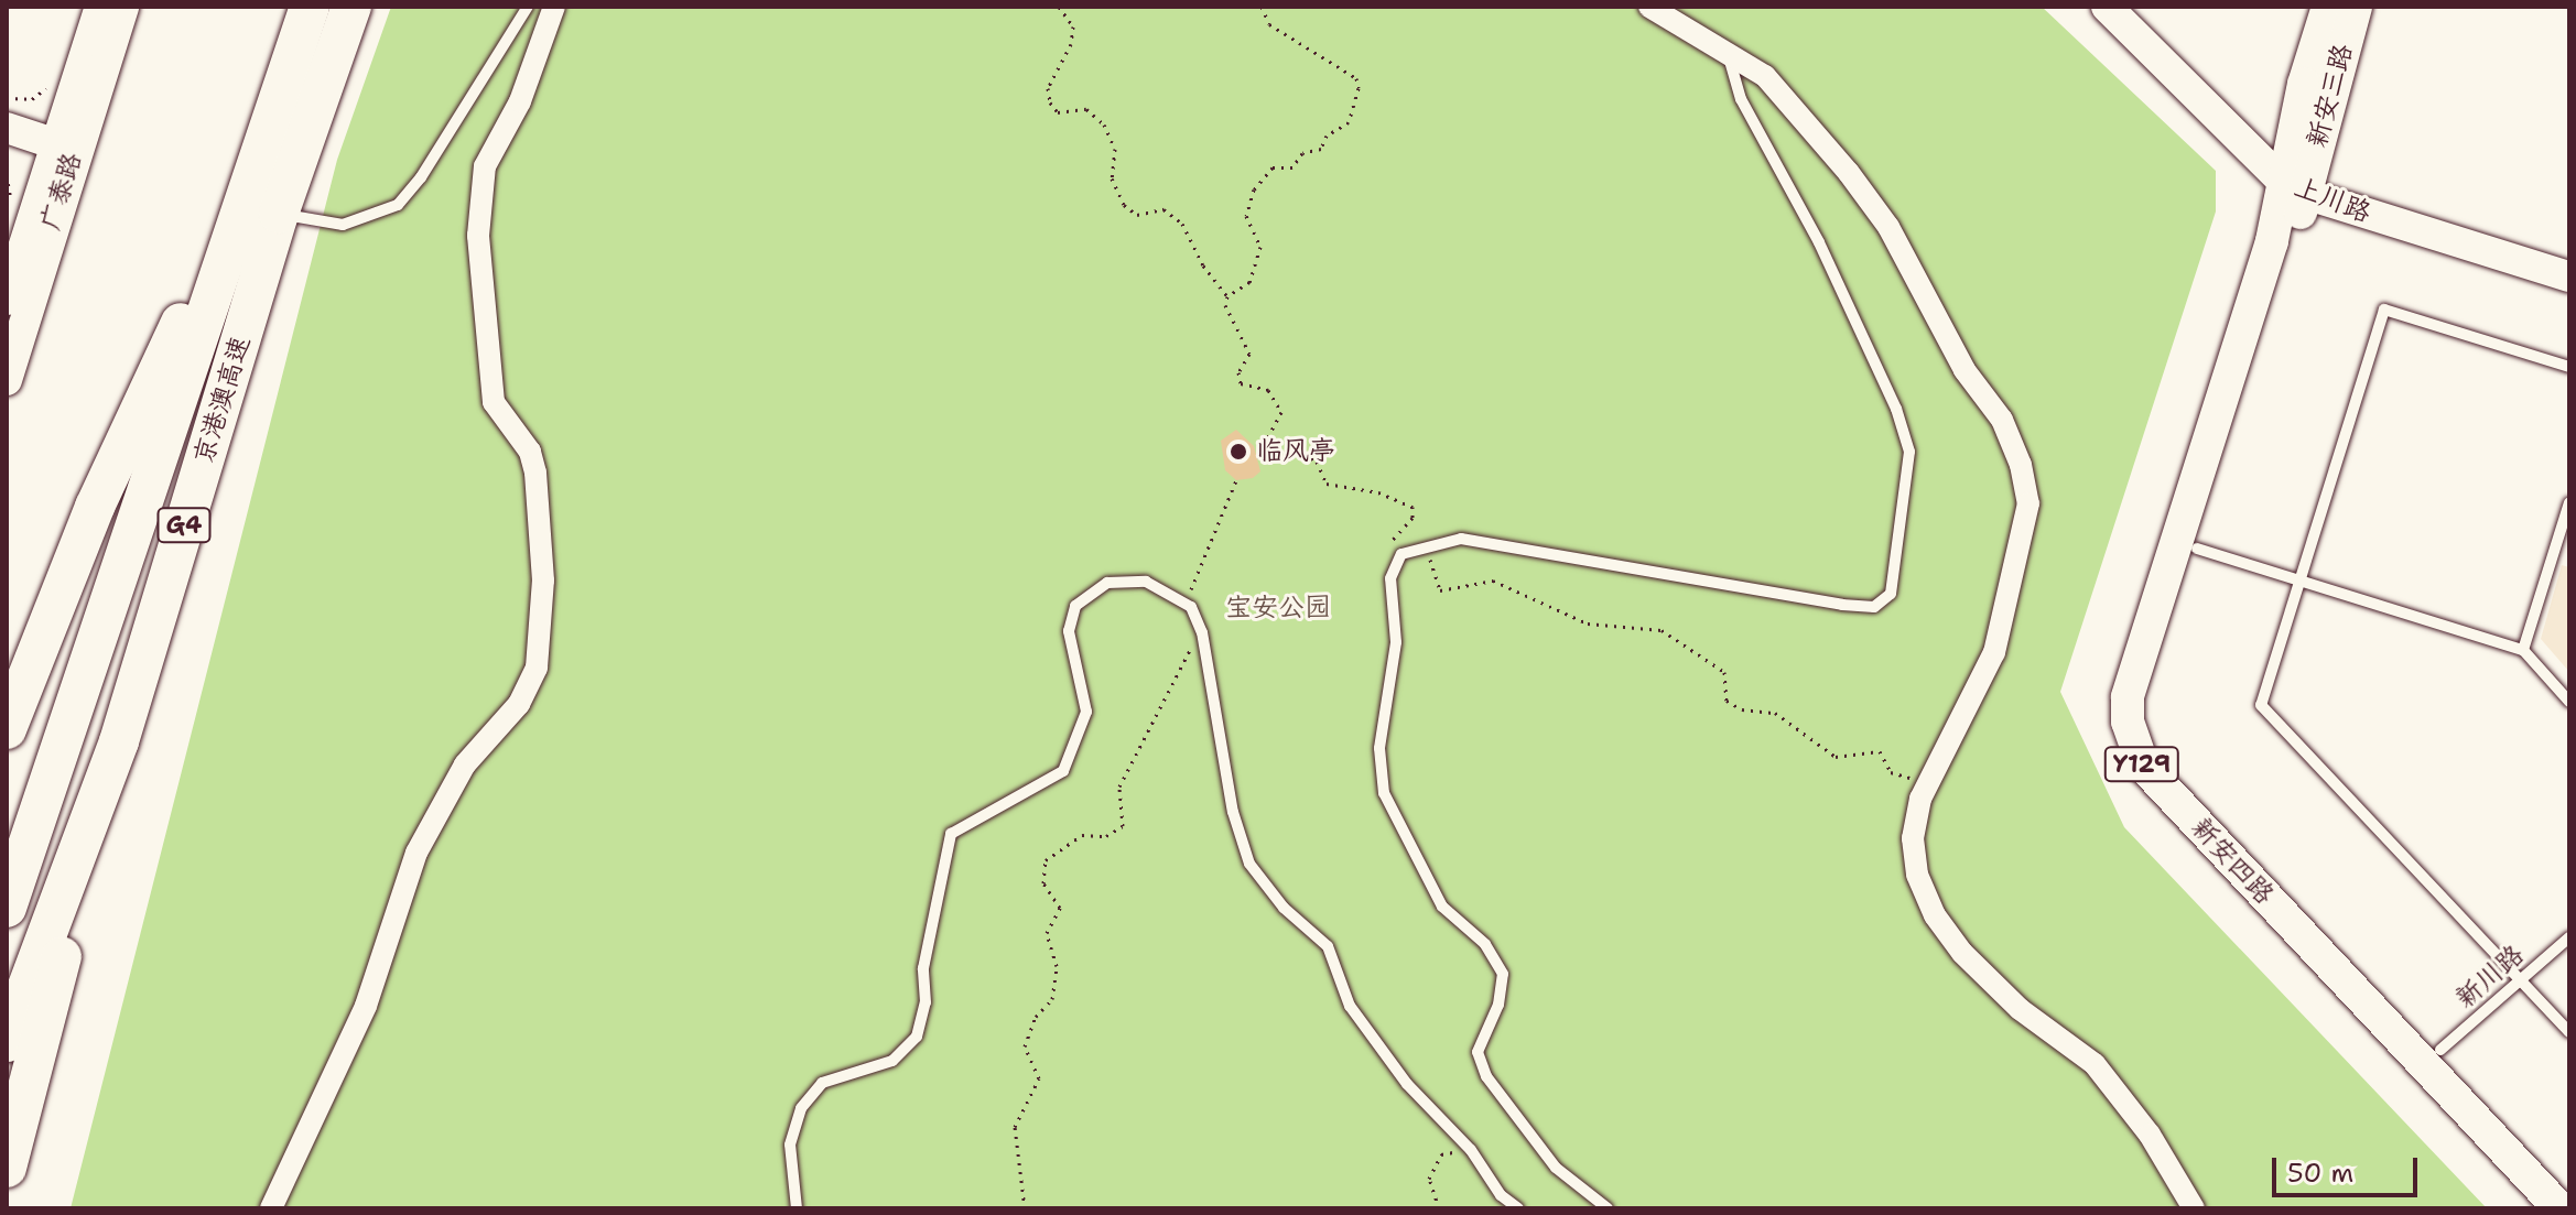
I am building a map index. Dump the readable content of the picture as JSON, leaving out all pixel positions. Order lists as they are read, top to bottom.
{
  "streets": {
    "highway": ["京港澳高速", "G4"],
    "main road": [
      "新安三路",
      "广泰路",
      "上川路",
      "Y129",
      "新安四路"
    ],
    "lane": ["新川路"]
  },
  "crossings": [
    ["新安三路", "上川路"],
    ["新安三路", "新安四路"],
    ["上川路", "新安四路"],
    ["新安四路", "新川路"]
  ],
  "parks": ["宝安公园"],
  "places": ["临风亭"],
  "scale_bar": "50 m"
}
